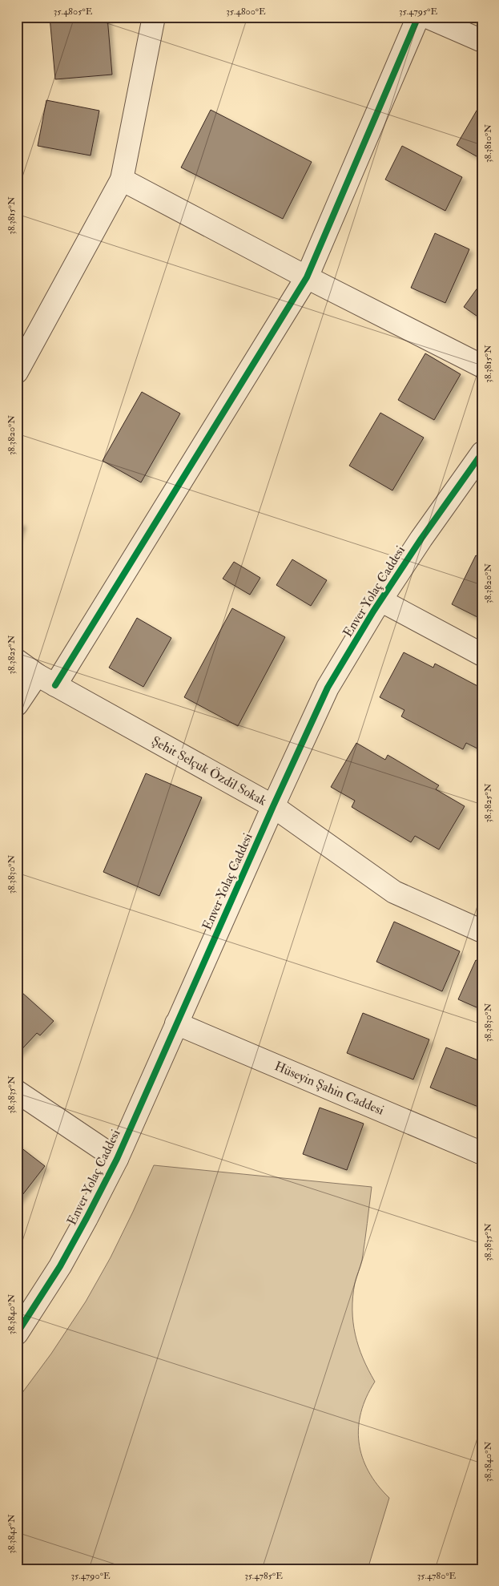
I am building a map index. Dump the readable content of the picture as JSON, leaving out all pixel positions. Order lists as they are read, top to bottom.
{
  "streets": {
    "street": ["Enver Yolaç Caddesi", "Şehit Selçuk Özdil Sokak", "Hüseyin Şahin Caddesi"]
  },
  "crossings": [
    ["Enver Yolaç Caddesi", "Şehit Selçuk Özdil Sokak"],
    ["Enver Yolaç Caddesi", "Hüseyin Şahin Caddesi"]
  ],
  "coordinates": [
    "35.4805°E",
    "35.4800°E",
    "35.4795°E",
    "38.3810°N",
    "38.3815°N",
    "38.3820°N",
    "38.3825°N",
    "38.3830°N",
    "38.3835°N",
    "38.3840°N",
    "38.3845°N",
    "35.4790°E",
    "35.4785°E",
    "35.4780°E"
  ]
}
